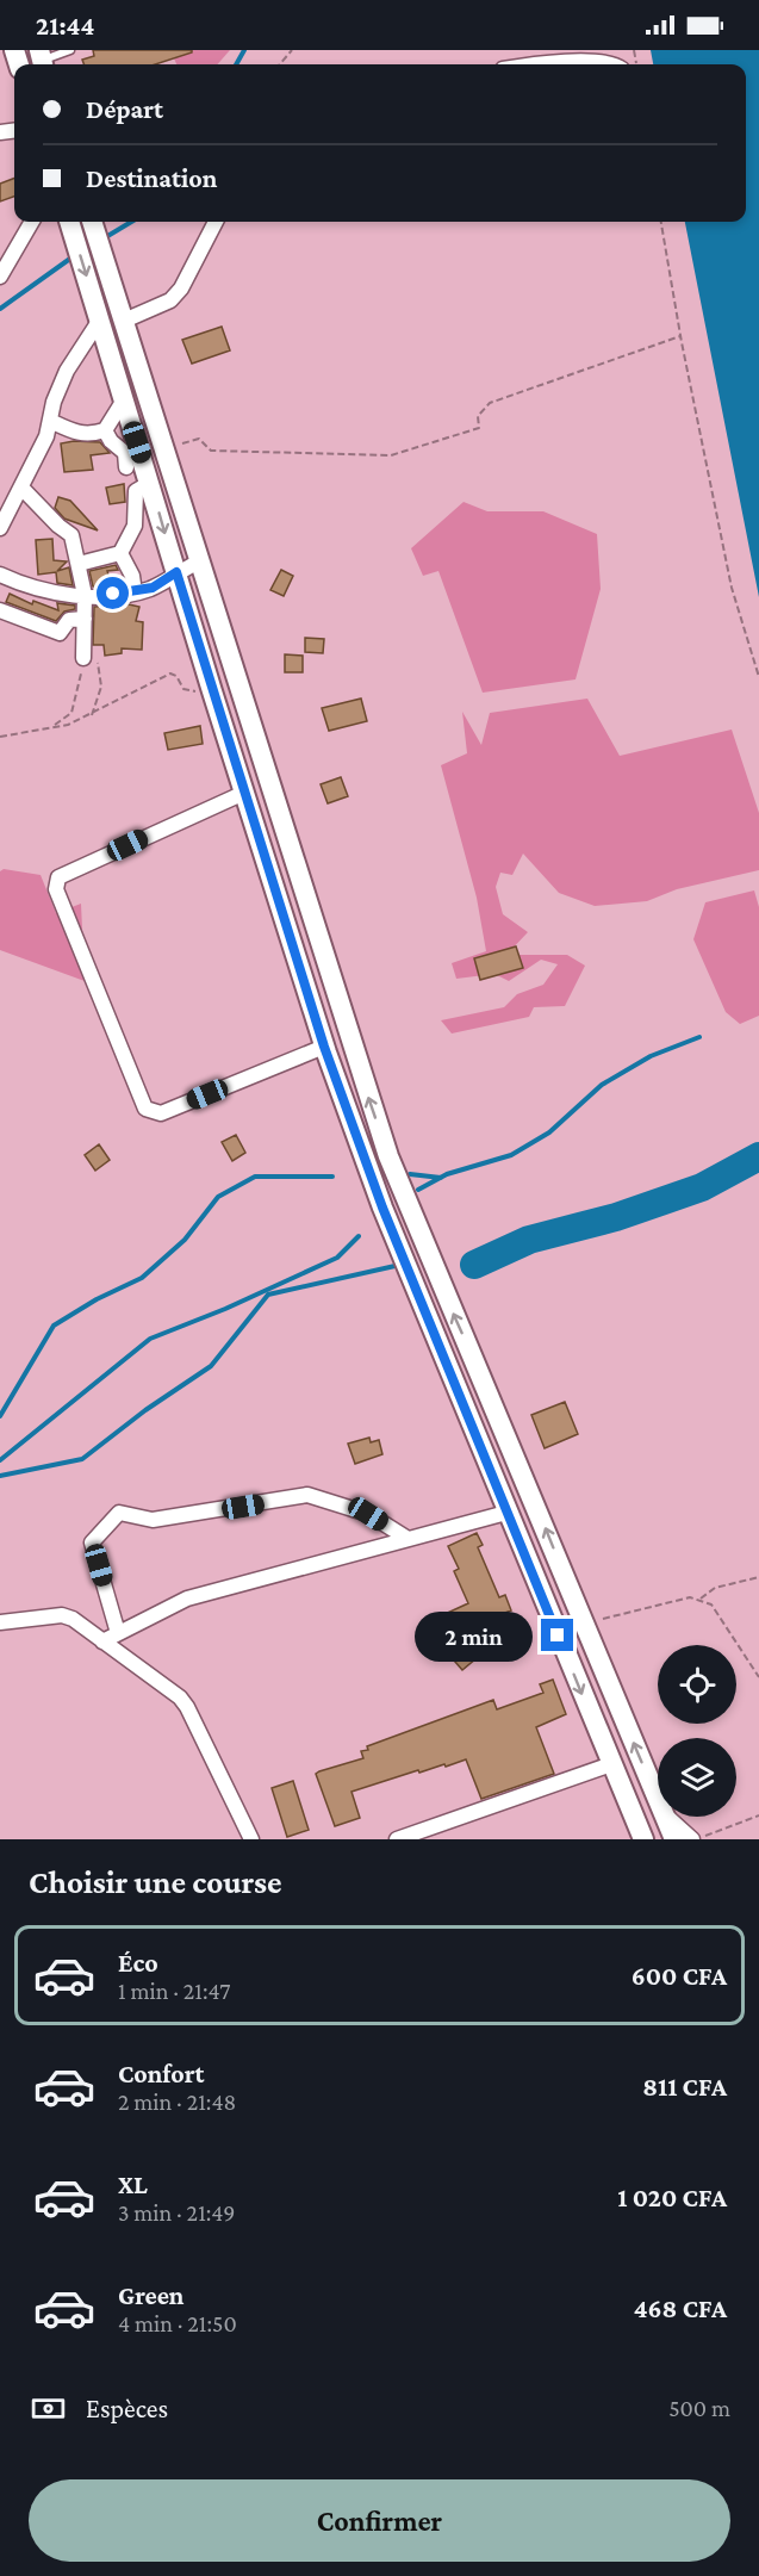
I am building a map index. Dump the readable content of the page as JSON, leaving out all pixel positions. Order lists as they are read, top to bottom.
{
  "page": {
    "status": "21:44",
    "banner": ["Départ", "Destination"],
    "bubble": "2 min",
    "heading": "Choisir une course",
    "list": [
      {
        "name": "Éco",
        "note": "1 min · 21:47",
        "value": "600 CFA"
      },
      {
        "name": "Confort",
        "note": "2 min · 21:48",
        "value": "811 CFA"
      },
      {
        "name": "XL",
        "note": "3 min · 21:49",
        "value": "1 020 CFA"
      },
      {
        "name": "Green",
        "note": "4 min · 21:50",
        "value": "468 CFA"
      }
    ],
    "pay": ["Espèces", "500 m"],
    "buttons": "Confirmer"
  }
}
